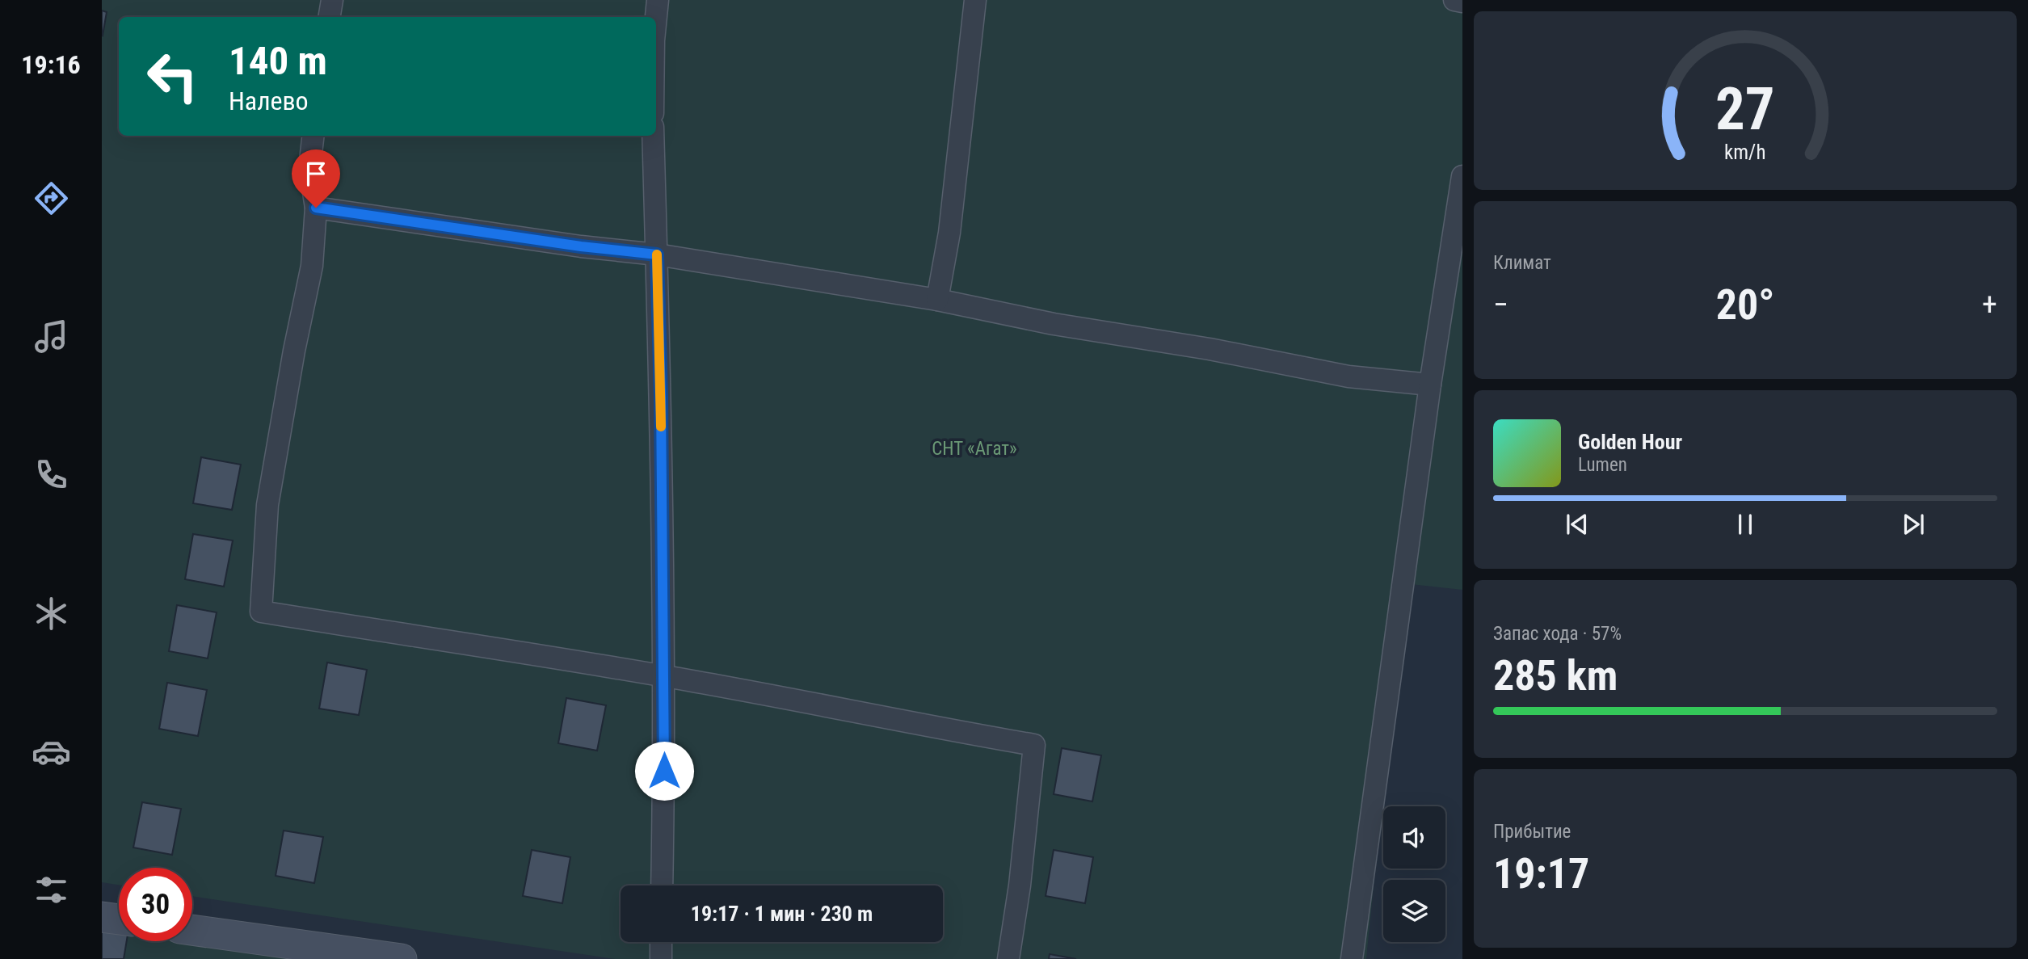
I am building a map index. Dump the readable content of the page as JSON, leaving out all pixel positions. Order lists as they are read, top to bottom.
{
  "parks": ["СНТ «Агат»"],
  "page": {
    "tabs": "19:16",
    "turn": ["140 m", "Налево"],
    "tile": [
      "Климат",
      ["Запас хода · 57%", "285 km"],
      ["Прибытие", "19:17"]
    ],
    "heat": ["−", "20°", "+"],
    "song": ["Golden Hour", "Lumen"],
    "limit": "30",
    "trip": "19:17 · 1 мин · 230 m",
    "gauge": ["27", "km/h"]
  }
}
